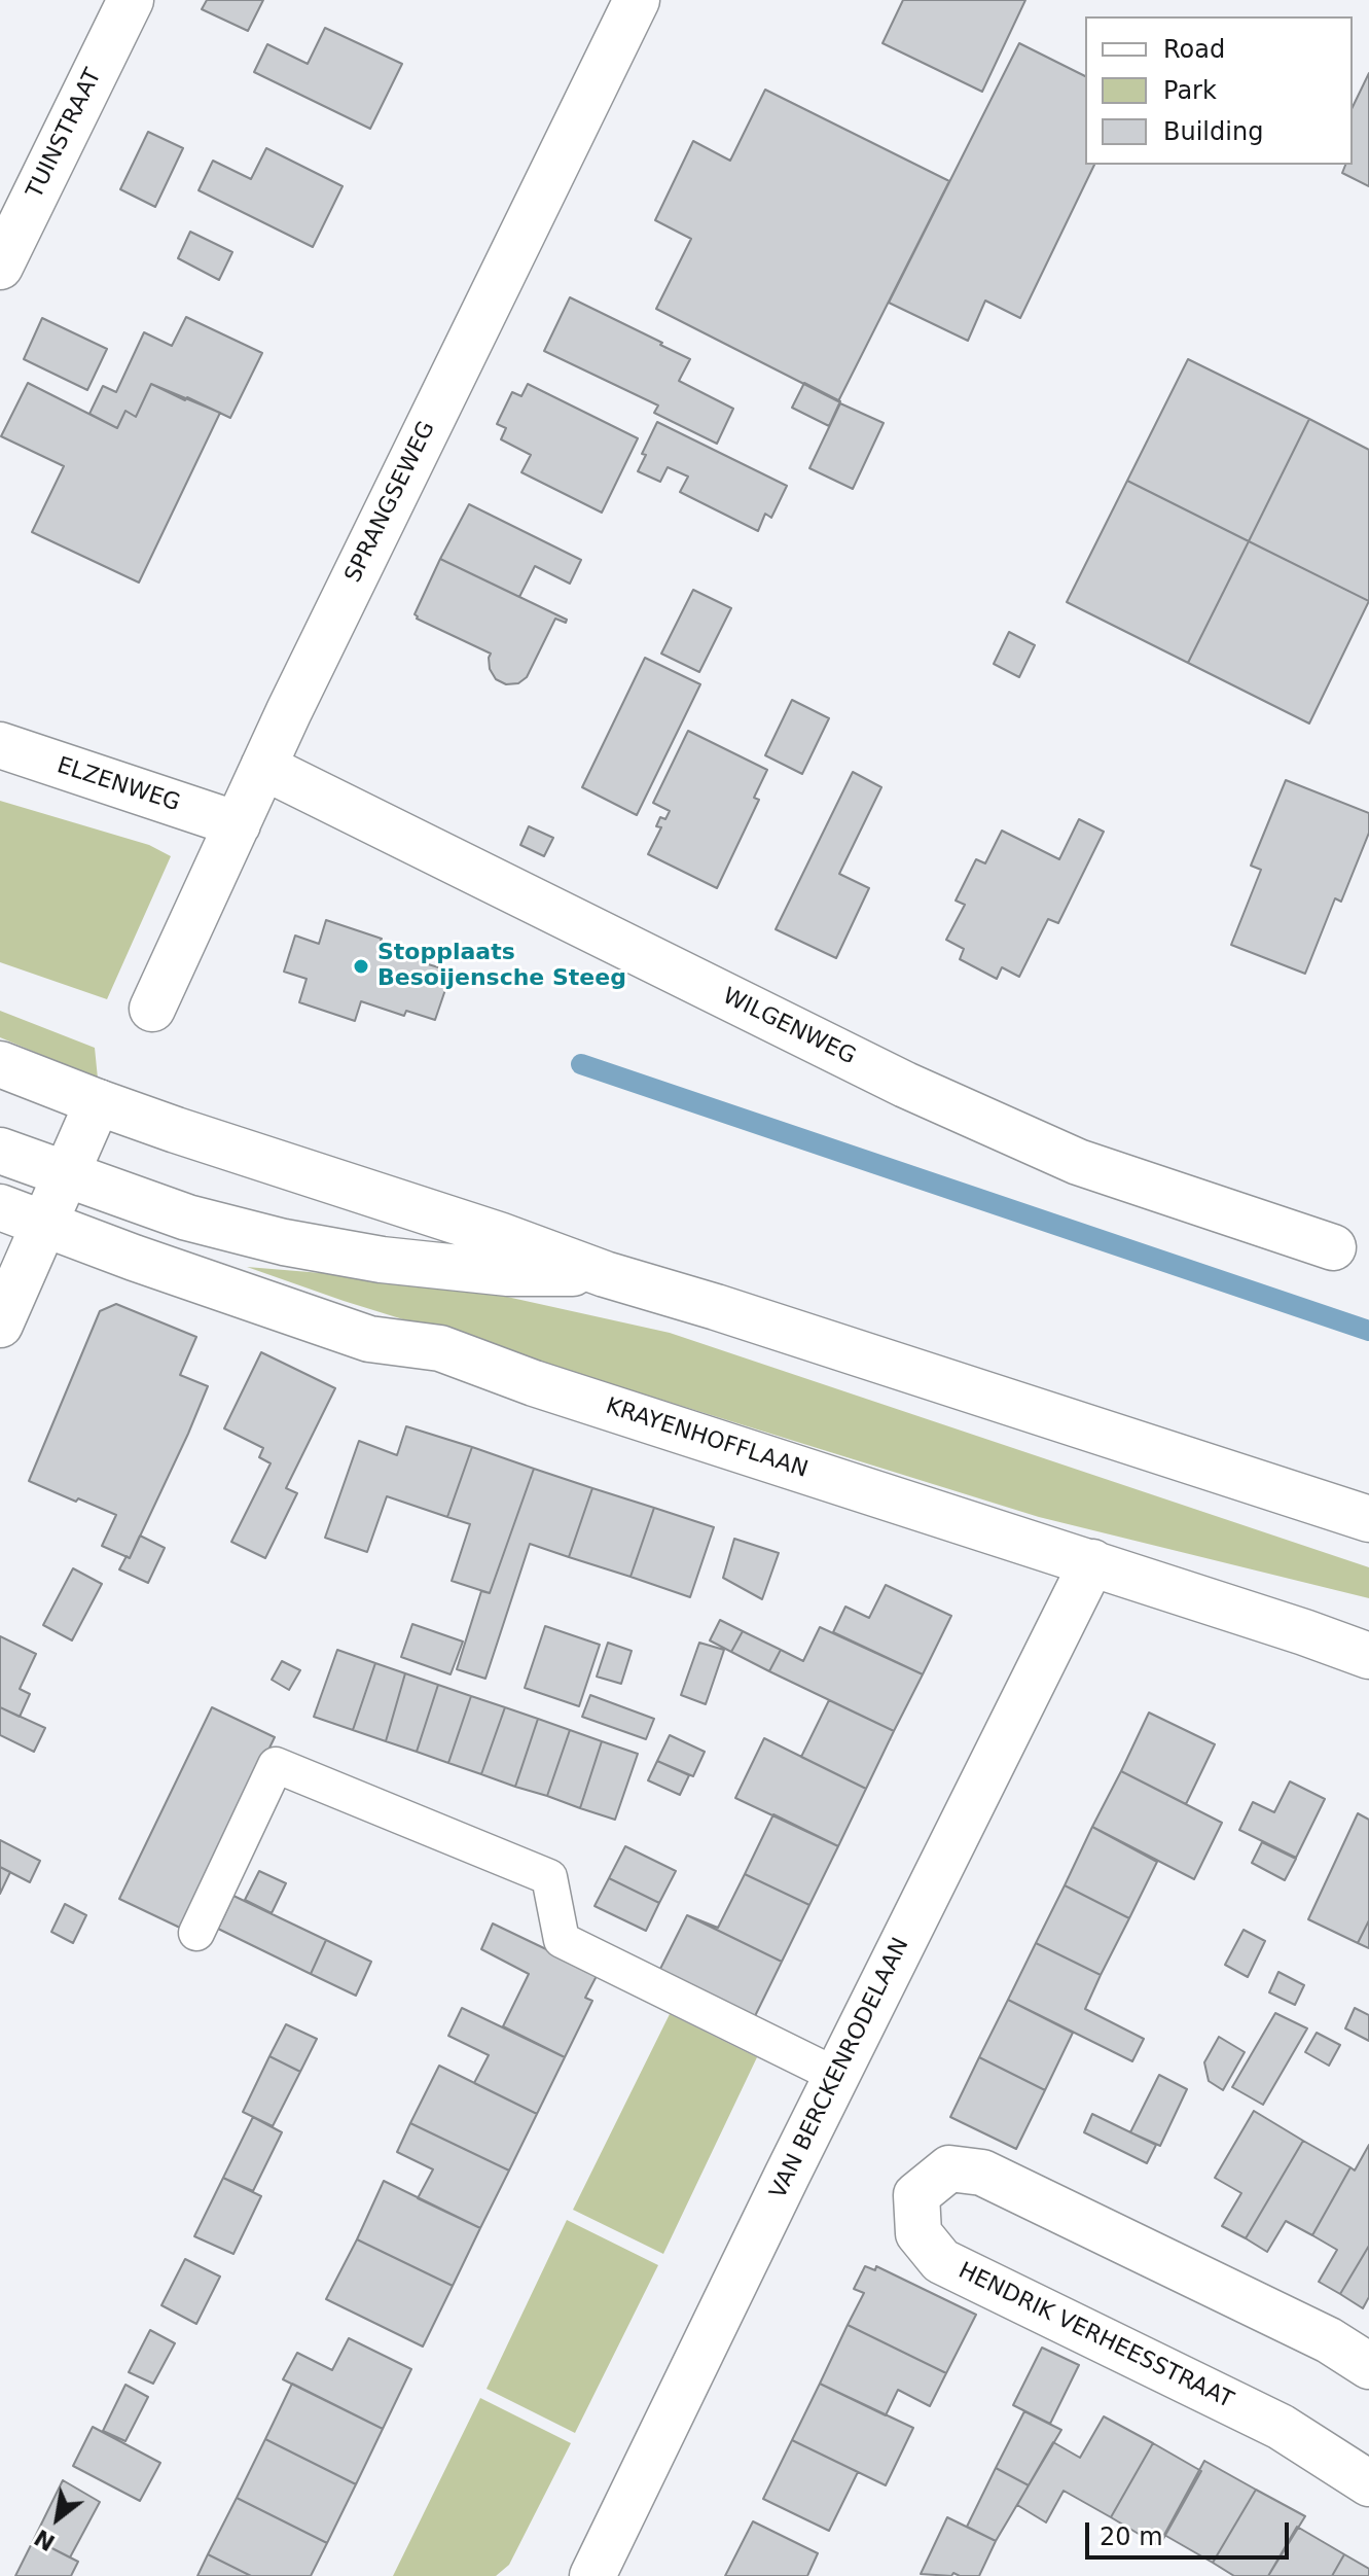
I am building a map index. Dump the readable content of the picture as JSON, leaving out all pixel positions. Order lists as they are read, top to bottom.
{
  "streets": {
    "street": [
      "TUINSTRAAT",
      "SPRANGSEWEG",
      "ELZENWEG",
      "WILGENWEG",
      "KRAYENHOFFLAAN",
      "VAN BERCKENRODELAAN",
      "HENDRIK VERHEESSTRAAT"
    ]
  },
  "crossings": [
    ["SPRANGSEWEG", "ELZENWEG"],
    ["SPRANGSEWEG", "WILGENWEG"],
    ["KRAYENHOFFLAAN", "VAN BERCKENRODELAAN"]
  ],
  "places": ["Stopplaats Besoijensche Steeg"],
  "legend": ["Road", "Park", "Building"],
  "scale_bar": "20 m",
  "north": "bottom left"
}
